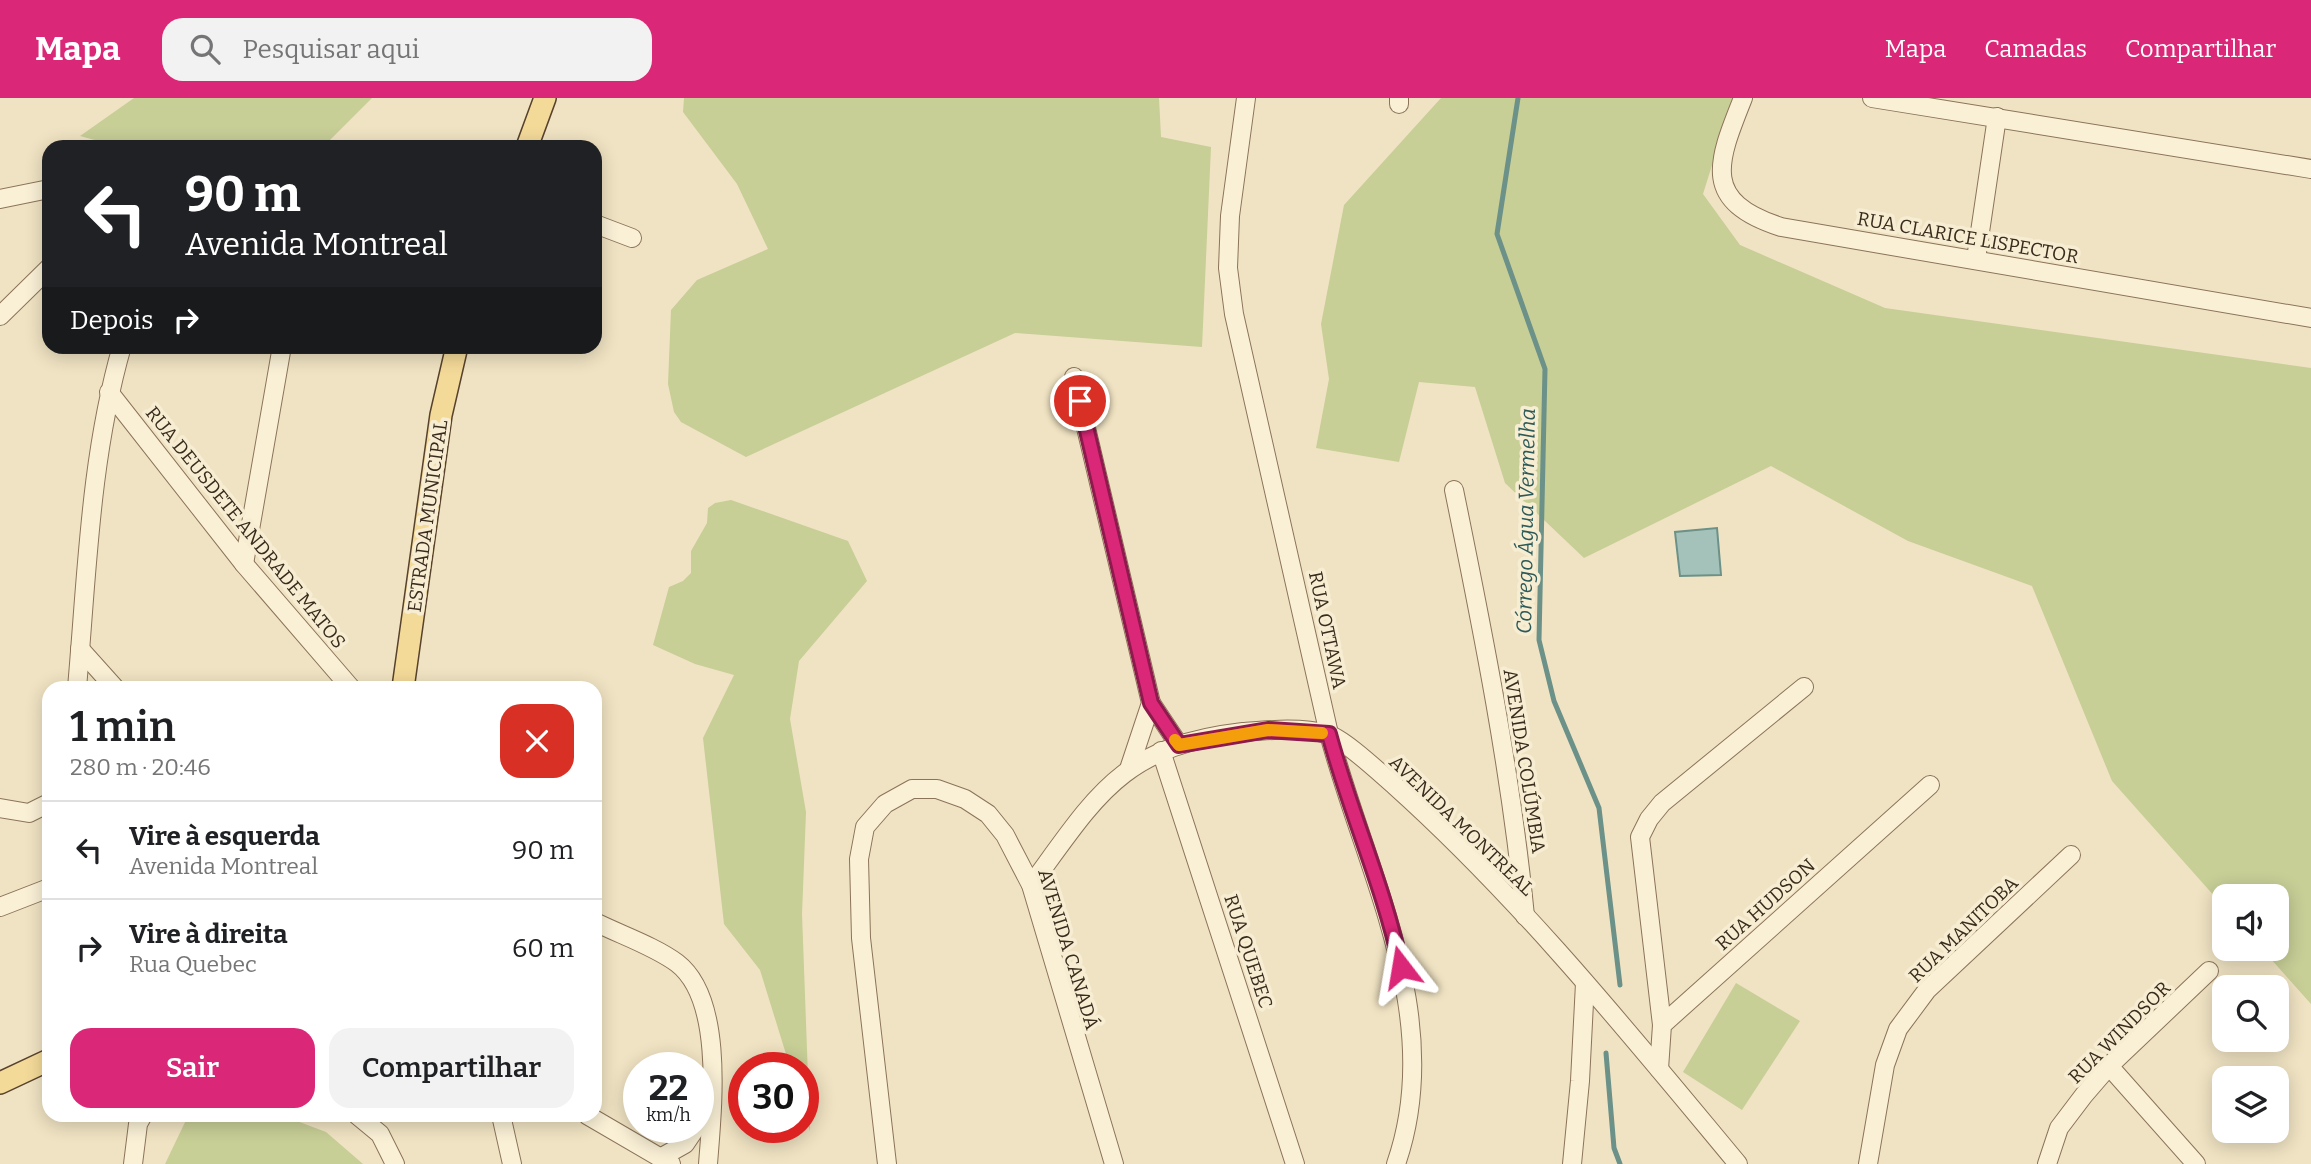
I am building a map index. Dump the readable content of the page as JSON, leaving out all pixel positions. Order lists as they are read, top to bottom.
{
  "streets": {
    "main road": ["ESTRADA MUNICIPAL"],
    "street": [
      "RUA CLARICE LISPECTOR",
      "RUA DEUSDETE ANDRADE MATOS",
      "RUA OTTAWA",
      "AVENIDA COLÚMBIA",
      "AVENIDA MONTREAL",
      "RUA HUDSON",
      "RUA MANITOBA",
      "AVENIDA CANADÁ",
      "RUA QUEBEC",
      "RUA WINDSOR"
    ]
  },
  "crossings": [
    ["RUA OTTAWA", "AVENIDA MONTREAL"],
    ["AVENIDA COLÚMBIA", "AVENIDA MONTREAL"]
  ],
  "water": ["Córrego Água Vermelha"],
  "page": {
    "header": "Mapa",
    "search": "Pesquisar aqui",
    "nav": ["Mapa", "Camadas", "Compartilhar"],
    "turn": ["90 m", "Avenida Montreal"],
    "then": "Depois",
    "heading": ["1 min", "280 m · 20:46"],
    "list": [
      {
        "name": "Vire à esquerda",
        "note": "Avenida Montreal",
        "value": "90 m"
      },
      {
        "name": "Vire à direita",
        "note": "Rua Quebec",
        "value": "60 m"
      }
    ],
    "buttons": ["Sair", "Compartilhar"],
    "speed": "22 km/h",
    "limit": "30"
  }
}
